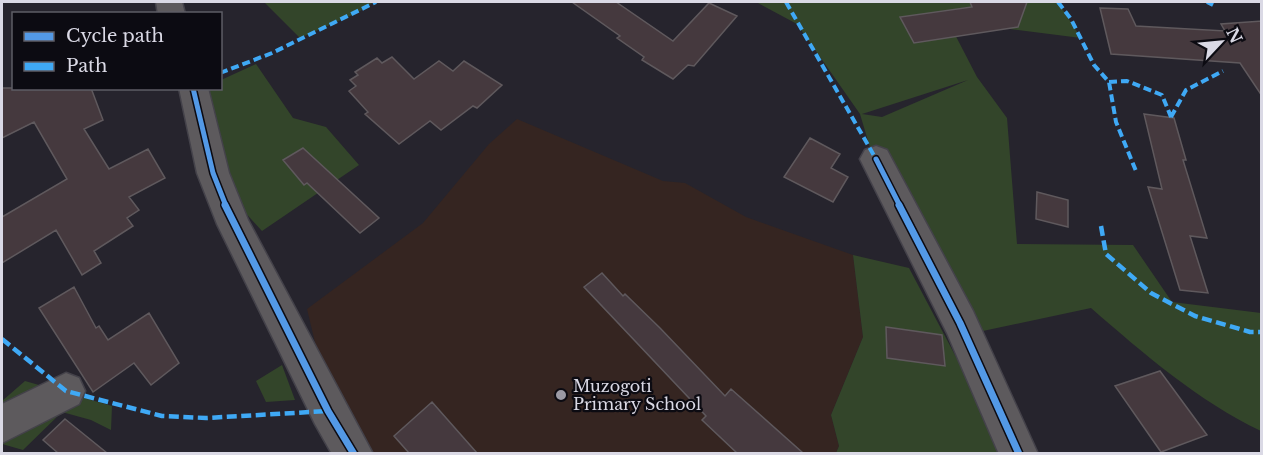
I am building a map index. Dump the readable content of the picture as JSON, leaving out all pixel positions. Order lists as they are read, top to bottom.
{
  "places": ["Muzogoti Primary School"],
  "legend": ["Cycle path", "Path"],
  "north": "top right"
}
